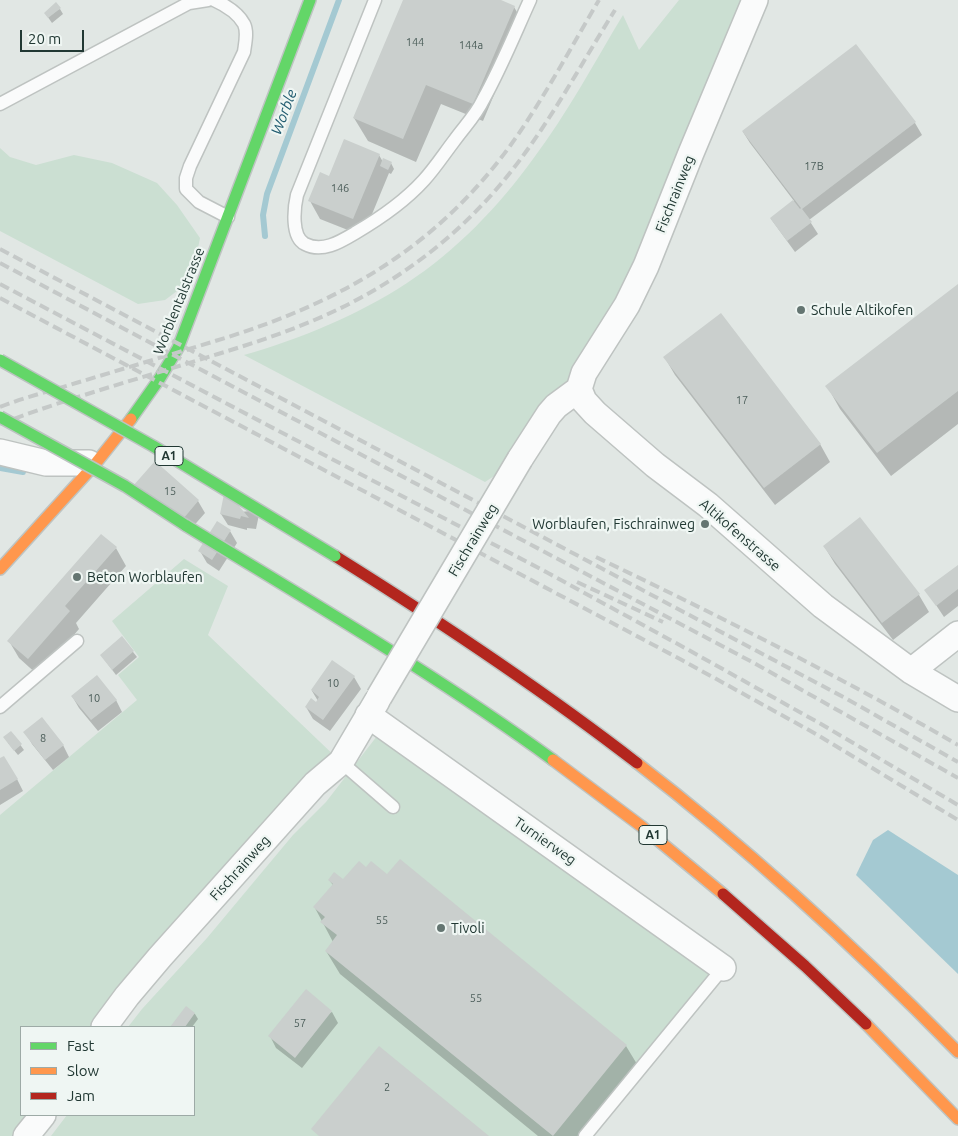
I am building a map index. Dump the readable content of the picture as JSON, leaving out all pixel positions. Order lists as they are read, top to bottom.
{
  "streets": {
    "main road": ["Worblentalstrasse", "A1"],
    "street": ["Fischrainweg", "Altikofenstrasse", "Turnierweg"]
  },
  "crossings": [
    ["Fischrainweg", "Altikofenstrasse"],
    ["Fischrainweg", "Turnierweg"]
  ],
  "water": ["Worble"],
  "places": [
    "Schule Altikofen",
    "Worblaufen, Fischrainweg",
    "Beton Worblaufen",
    "Tivoli"
  ],
  "house_numbers": [
    "144",
    "144a",
    "17B",
    "146",
    "17",
    "15",
    "10",
    "10",
    "8",
    "55",
    "55",
    "57",
    "2"
  ],
  "legend": ["Fast", "Slow", "Jam"],
  "scale_bar": "20 m"
}
